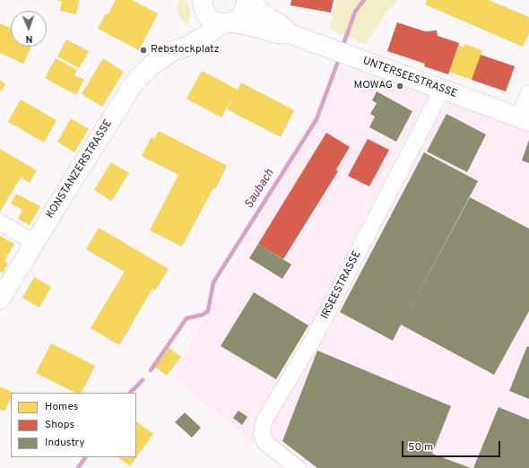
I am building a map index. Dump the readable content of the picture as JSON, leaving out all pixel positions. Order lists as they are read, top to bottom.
{
  "streets": {
    "main road": ["UNTERSEESTRASSE", "KONSTANZERSTRASSE"],
    "street": ["IRSEESTRASSE"]
  },
  "crossings": [
    ["UNTERSEESTRASSE", "KONSTANZERSTRASSE"],
    ["UNTERSEESTRASSE", "IRSEESTRASSE"]
  ],
  "water": ["Saubach"],
  "places": ["Rebstockplatz", "MOWAG"],
  "legend": ["Homes", "Shops", "Industry"],
  "scale_bar": "50 m",
  "north": "bottom"
}
